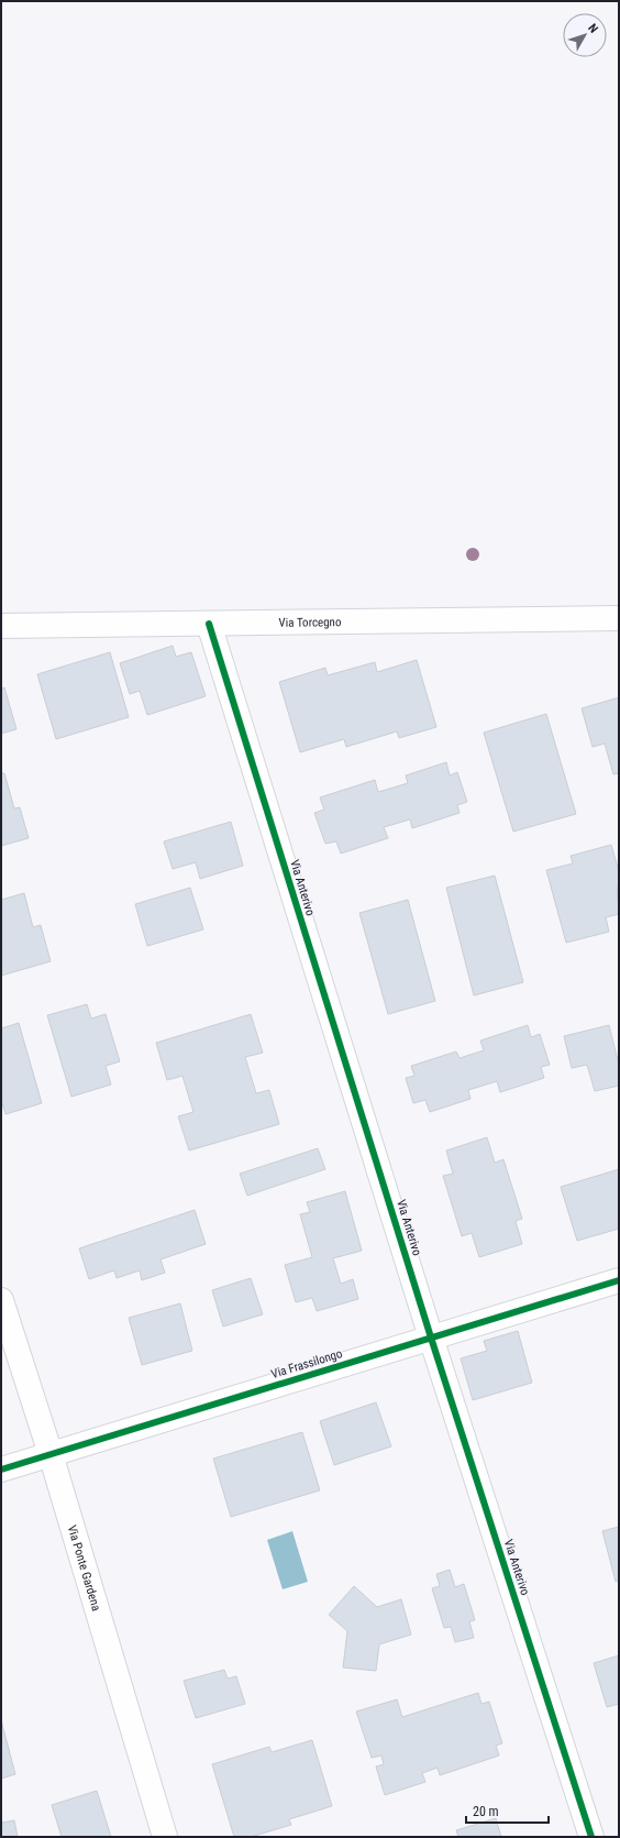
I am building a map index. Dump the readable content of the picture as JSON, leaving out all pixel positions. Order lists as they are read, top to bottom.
{
  "streets": {
    "street": [
      "Via Torcegno",
      "Via Anterivo",
      "Via Frassilongo",
      "Via Ponte Gardena"
    ]
  },
  "crossings": [
    ["Via Torcegno", "Via Anterivo"],
    ["Via Anterivo", "Via Frassilongo"],
    ["Via Frassilongo", "Via Ponte Gardena"]
  ],
  "scale_bar": "20 m",
  "north": "top right"
}
